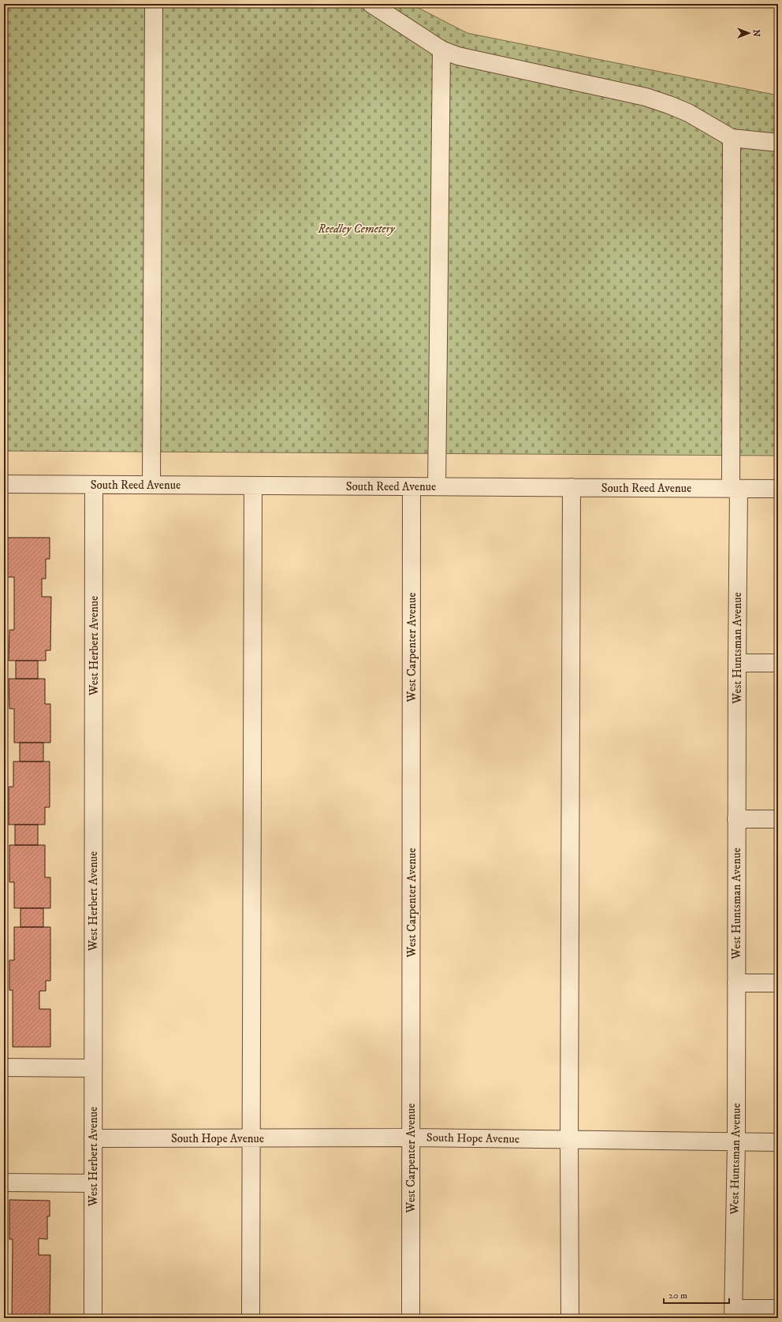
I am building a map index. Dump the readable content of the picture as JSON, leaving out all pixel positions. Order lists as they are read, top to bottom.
{
  "streets": {
    "street": [
      "South Reed Avenue",
      "West Herbert Avenue",
      "West Carpenter Avenue",
      "West Huntsman Avenue",
      "South Hope Avenue"
    ]
  },
  "crossings": [
    ["South Reed Avenue", "West Herbert Avenue"],
    ["South Reed Avenue", "West Carpenter Avenue"],
    ["South Reed Avenue", "West Huntsman Avenue"],
    ["West Herbert Avenue", "South Hope Avenue"],
    ["West Carpenter Avenue", "South Hope Avenue"],
    ["West Huntsman Avenue", "South Hope Avenue"]
  ],
  "parks": ["Reedley Cemetery"],
  "scale_bar": "20 m",
  "north": "right"
}
